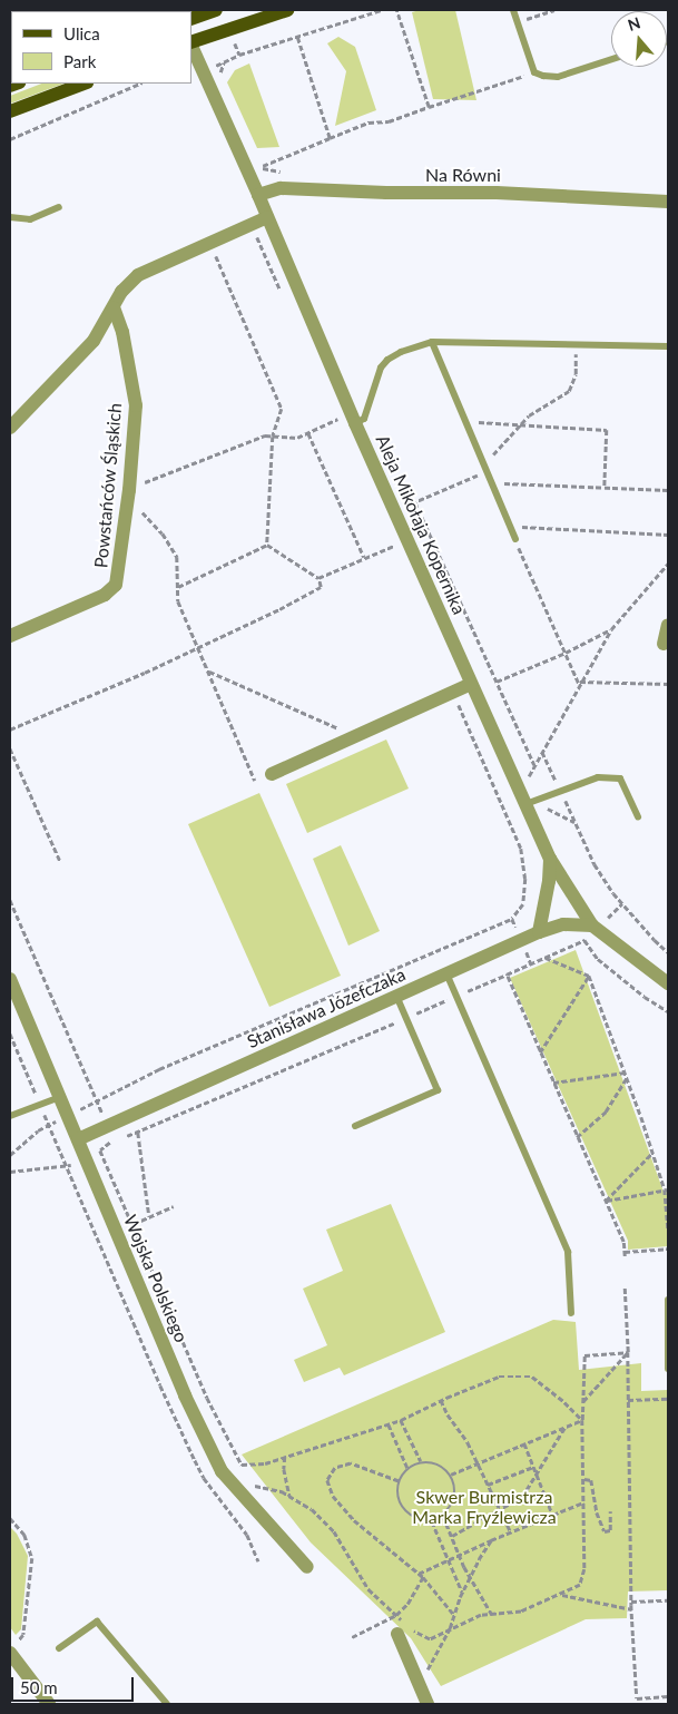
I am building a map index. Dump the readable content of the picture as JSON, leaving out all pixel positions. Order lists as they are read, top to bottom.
{
  "streets": {
    "street": [
      "Na Równi",
      "Powstańców Śląskich",
      "Aleja Mikołaja Kopernika",
      "Stanisława Józefczaka",
      "Wojska Polskiego"
    ]
  },
  "crossings": [
    ["Na Równi", "Aleja Mikołaja Kopernika"],
    ["Aleja Mikołaja Kopernika", "Stanisława Józefczaka"],
    ["Stanisława Józefczaka", "Wojska Polskiego"]
  ],
  "parks": ["Skwer Burmistrza Marka Fryźlewicza"],
  "legend": ["Ulica", "Park"],
  "scale_bar": "50 m",
  "north": "top"
}
